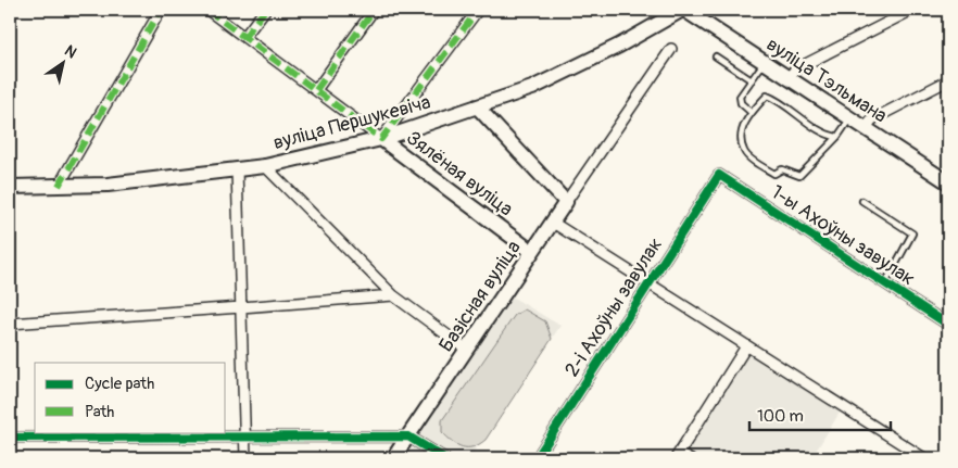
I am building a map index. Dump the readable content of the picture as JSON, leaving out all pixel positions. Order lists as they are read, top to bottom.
{
  "streets": {
    "main road": [
      "вуліца Тэльмана",
      "вуліца Першукевіча",
      "Зялёная вуліца",
      "Базісная вуліца"
    ],
    "street": ["1-ы Ахоўны завулак", "2-і Ахоўны завулак"]
  },
  "crossings": [
    ["вуліца Тэльмана", "вуліца Першукевіча"],
    ["вуліца Першукевіча", "Зялёная вуліца"],
    ["Зялёная вуліца", "Базісная вуліца"],
    ["1-ы Ахоўны завулак", "2-і Ахоўны завулак"]
  ],
  "legend": ["Cycle path", "Path"],
  "scale_bar": "100 m",
  "north": "top right"
}
